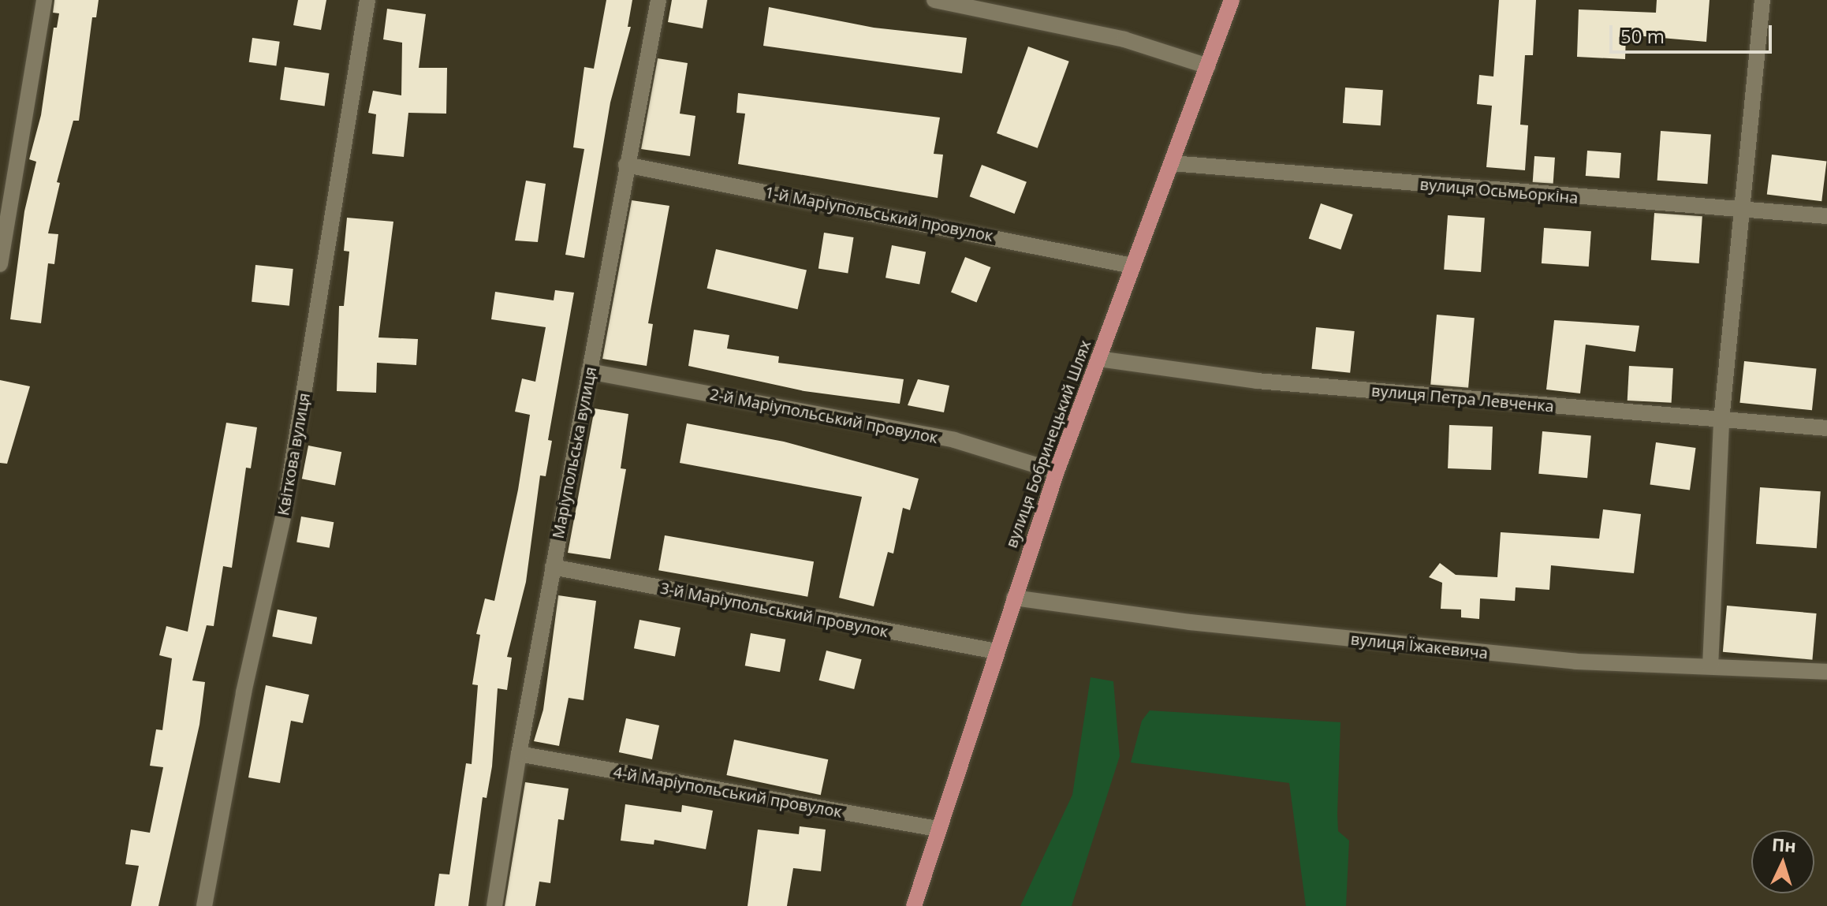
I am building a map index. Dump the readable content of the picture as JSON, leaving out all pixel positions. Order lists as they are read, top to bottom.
{
  "streets": {
    "main road": ["вулиця Бобринецький Шлях"],
    "street": [
      "вулиця Осьмьоркіна",
      "1-й Маріупольський провулок",
      "вулиця Петра Левченка",
      "2-й Маріупольський провулок",
      "Маріупольська вулиця",
      "Квіткова вулиця",
      "3-й Маріупольський провулок",
      "вулиця Їжакевича",
      "4-й Маріупольський провулок"
    ]
  },
  "crossings": [
    ["вулиця Осьмьоркіна", "вулиця Бобринецький Шлях"],
    ["1-й Маріупольський провулок", "вулиця Бобринецький Шлях"],
    ["1-й Маріупольський провулок", "Маріупольська вулиця"],
    ["вулиця Петра Левченка", "вулиця Бобринецький Шлях"],
    ["2-й Маріупольський провулок", "вулиця Бобринецький Шлях"],
    ["2-й Маріупольський провулок", "Маріупольська вулиця"],
    ["вулиця Бобринецький Шлях", "3-й Маріупольський провулок"],
    ["вулиця Бобринецький Шлях", "вулиця Їжакевича"],
    ["вулиця Бобринецький Шлях", "4-й Маріупольський провулок"],
    ["Маріупольська вулиця", "3-й Маріупольський провулок"],
    ["Маріупольська вулиця", "4-й Маріупольський провулок"]
  ],
  "scale_bar": "50 m",
  "north": "top"
}
